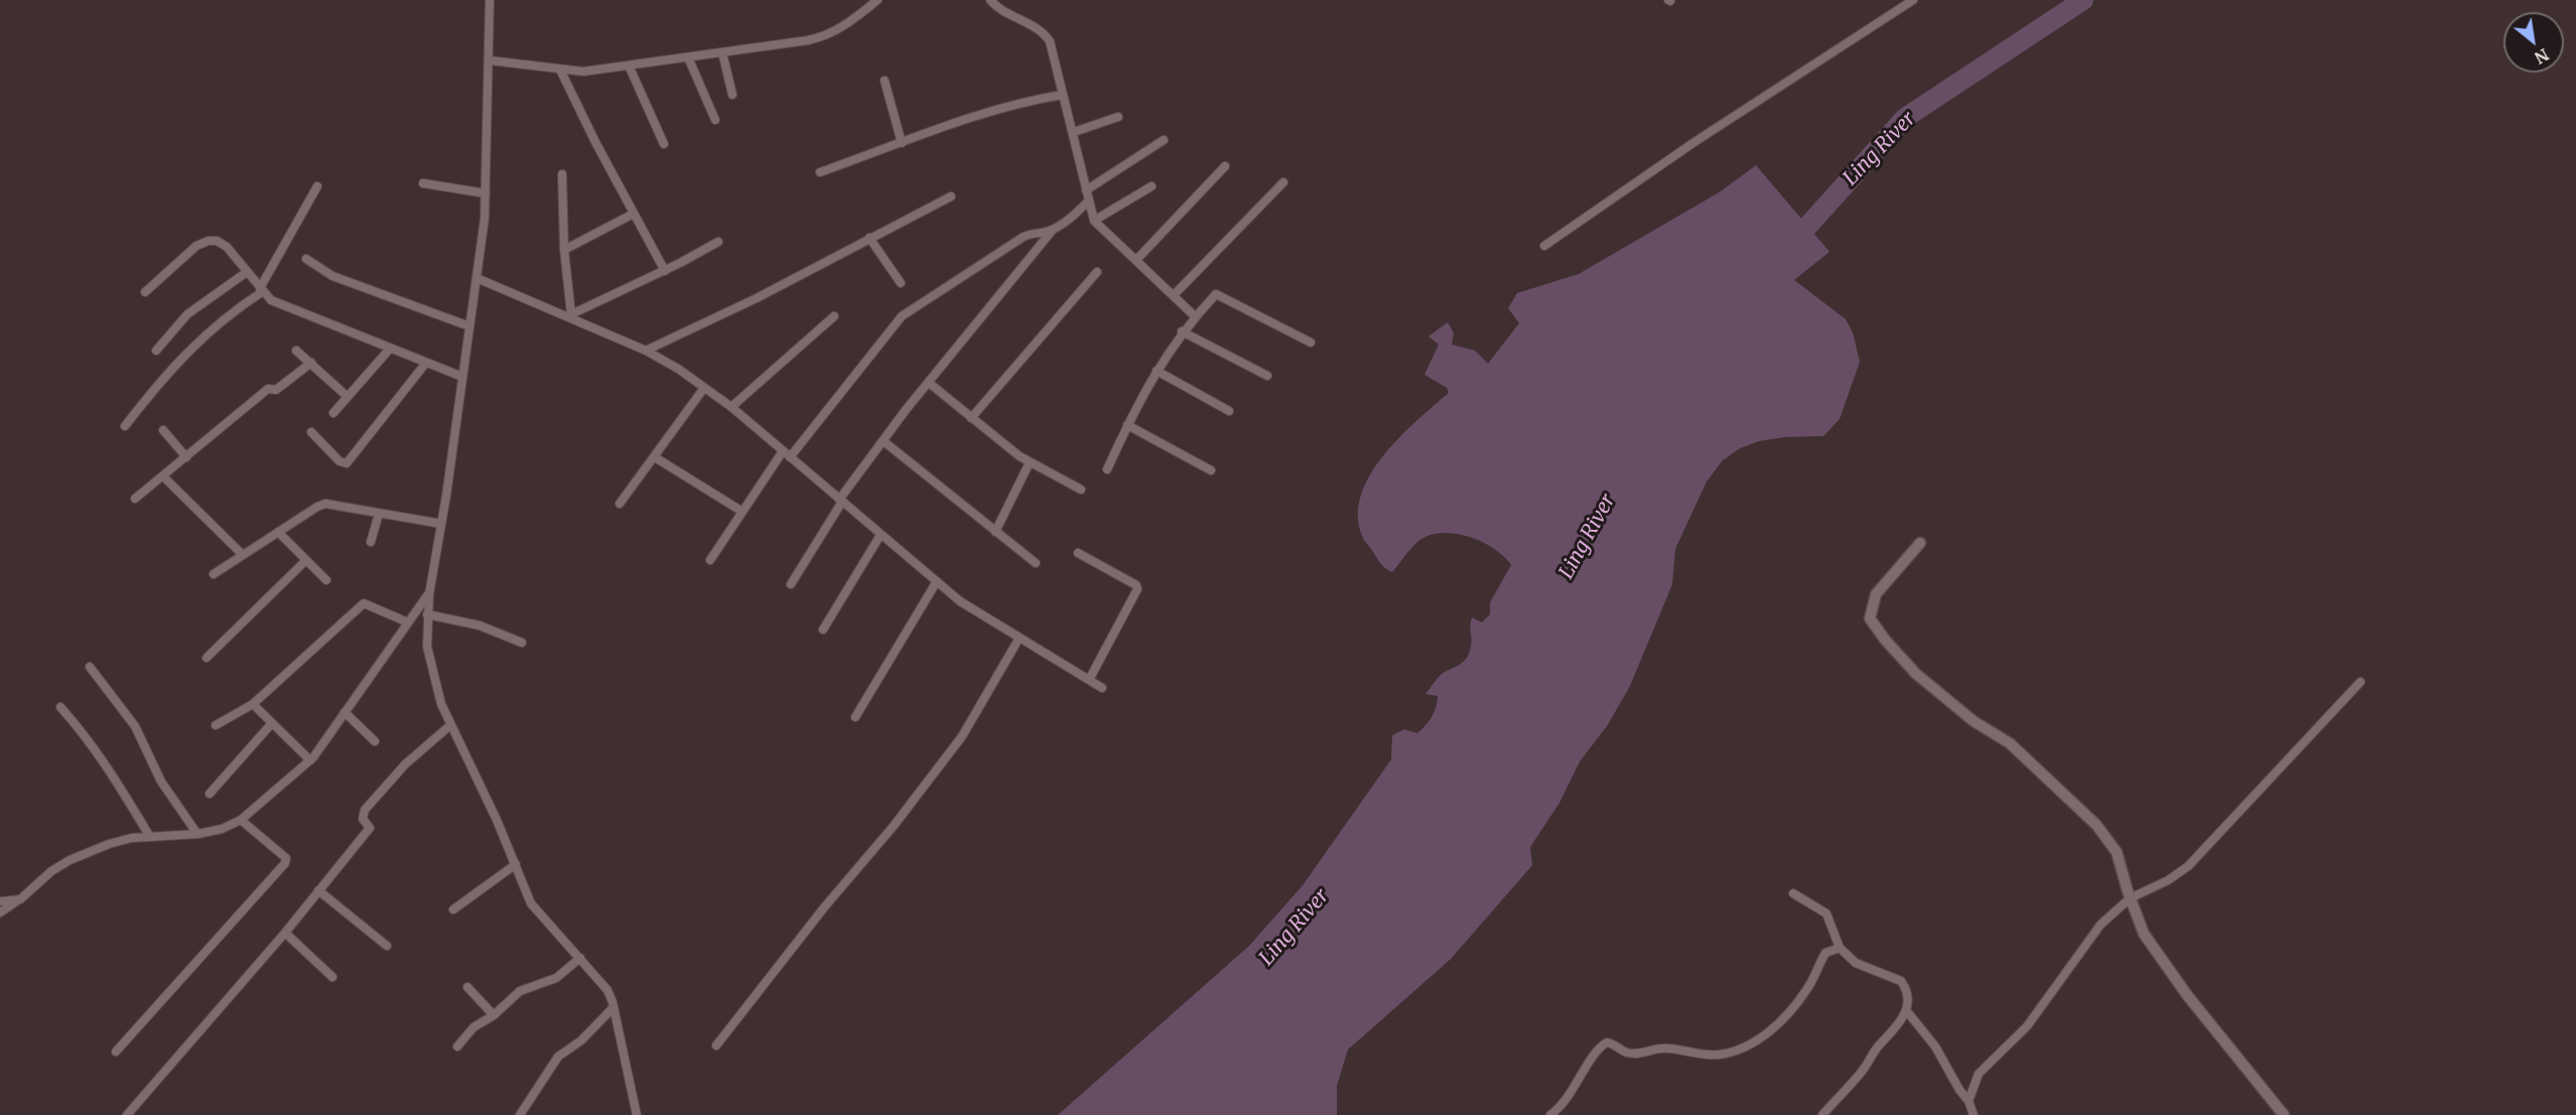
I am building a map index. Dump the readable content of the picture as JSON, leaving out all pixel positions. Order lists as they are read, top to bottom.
{
  "water": ["Ling River"],
  "north": "bottom right"
}
